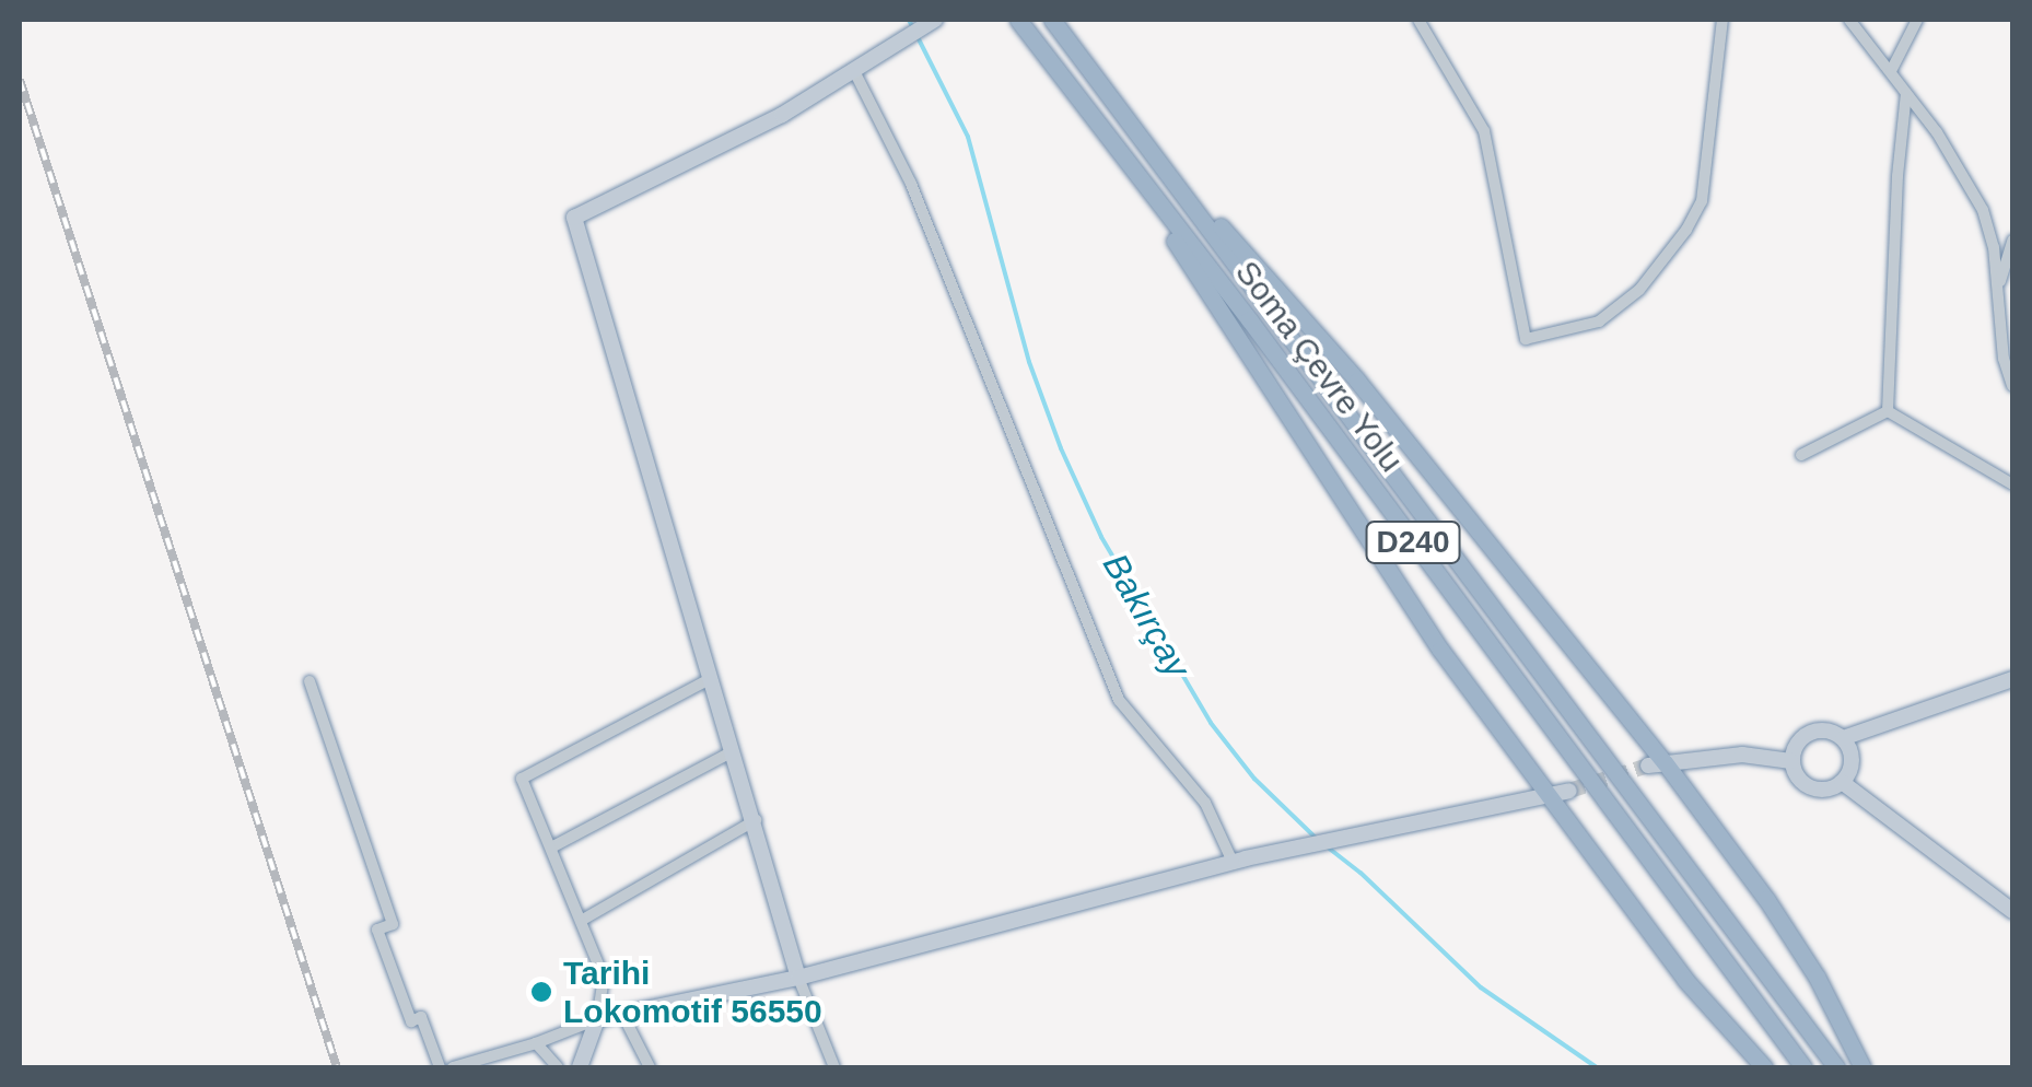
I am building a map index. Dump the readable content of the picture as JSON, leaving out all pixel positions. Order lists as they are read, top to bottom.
{
  "streets": {
    "highway": ["Soma Çevre Yolu", "D240"]
  },
  "water": ["Bakırçay"],
  "places": ["Tarihi Lokomotif 56550"]
}
